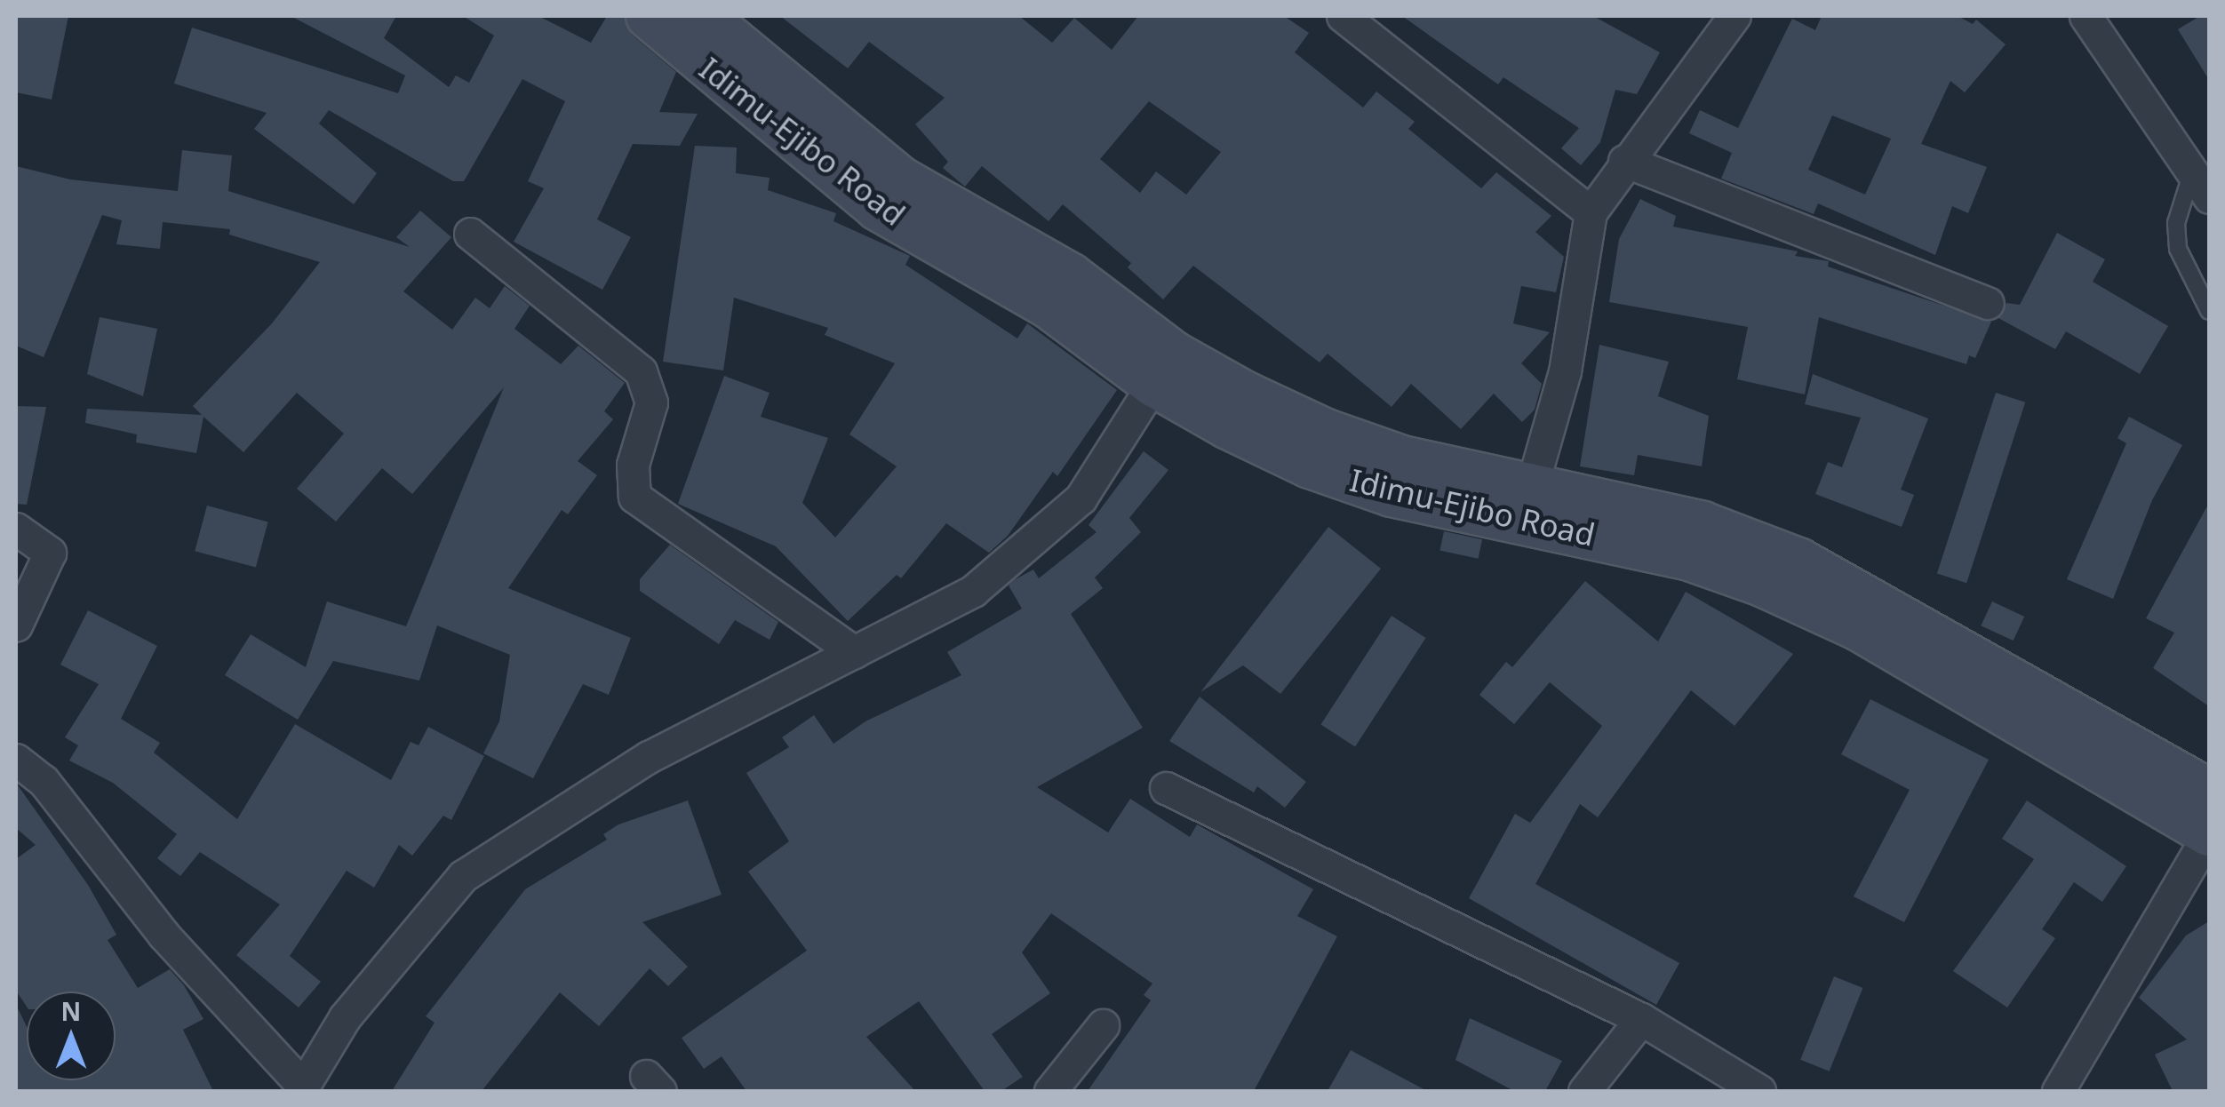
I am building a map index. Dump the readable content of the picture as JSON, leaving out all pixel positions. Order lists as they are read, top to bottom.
{
  "streets": {
    "main road": ["Idimu-Ejibo Road"]
  },
  "north": "top"
}
